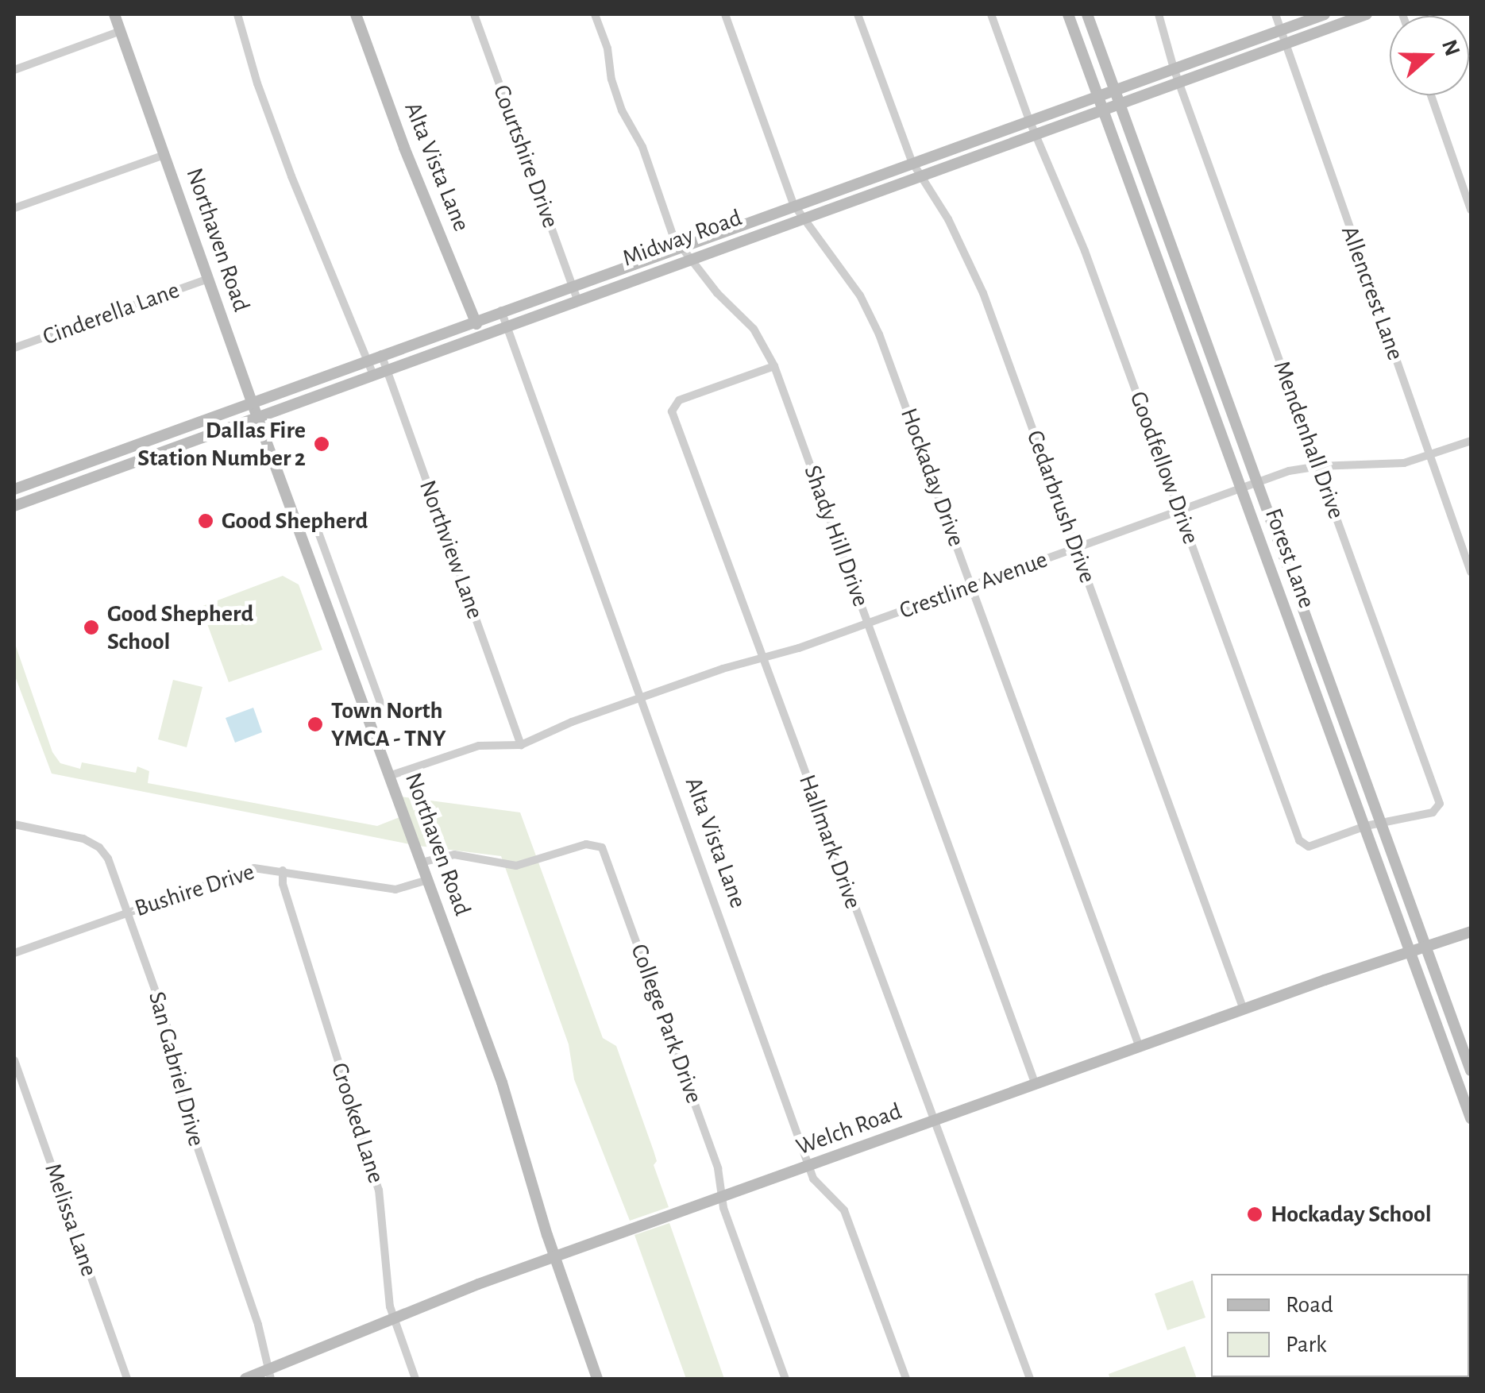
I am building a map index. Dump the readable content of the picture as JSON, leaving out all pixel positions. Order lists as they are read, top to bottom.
{
  "streets": {
    "main road": [
      "Alta Vista Lane",
      "Midway Road",
      "Northaven Road",
      "Forest Lane",
      "Welch Road"
    ],
    "street": [
      "Courtshire Drive",
      "Allencrest Lane",
      "Cinderella Lane",
      "Mendenhall Drive",
      "Goodfellow Drive",
      "Hockaday Drive",
      "Cedarbrush Drive",
      "Shady Hill Drive",
      "Northview Lane",
      "Crestline Avenue",
      "Hallmark Drive",
      "Bushire Drive",
      "College Park Drive",
      "San Gabriel Drive",
      "Crooked Lane",
      "Melissa Lane"
    ]
  },
  "crossings": [
    ["Courtshire Drive", "Midway Road"],
    ["Alta Vista Lane", "Midway Road"],
    ["Alta Vista Lane", "Crestline Avenue"],
    ["Alta Vista Lane", "Welch Road"],
    ["Midway Road", "Northaven Road"],
    ["Midway Road", "Allencrest Lane"],
    ["Midway Road", "Mendenhall Drive"],
    ["Midway Road", "Goodfellow Drive"],
    ["Midway Road", "Hockaday Drive"],
    ["Midway Road", "Cedarbrush Drive"],
    ["Midway Road", "Shady Hill Drive"],
    ["Midway Road", "Northview Lane"],
    ["Midway Road", "Forest Lane"],
    ["Northaven Road", "Cinderella Lane"],
    ["Northaven Road", "Crestline Avenue"],
    ["Northaven Road", "Bushire Drive"],
    ["Northaven Road", "College Park Drive"],
    ["Northaven Road", "Welch Road"],
    ["Allencrest Lane", "Crestline Avenue"],
    ["Mendenhall Drive", "Goodfellow Drive"],
    ["Mendenhall Drive", "Forest Lane"],
    ["Mendenhall Drive", "Crestline Avenue"],
    ["Goodfellow Drive", "Forest Lane"],
    ["Goodfellow Drive", "Crestline Avenue"],
    ["Hockaday Drive", "Crestline Avenue"],
    ["Hockaday Drive", "Welch Road"],
    ["Cedarbrush Drive", "Crestline Avenue"],
    ["Cedarbrush Drive", "Welch Road"],
    ["Shady Hill Drive", "Crestline Avenue"],
    ["Shady Hill Drive", "Hallmark Drive"],
    ["Shady Hill Drive", "Welch Road"],
    ["Northview Lane", "Crestline Avenue"],
    ["Forest Lane", "Crestline Avenue"],
    ["Forest Lane", "Welch Road"],
    ["Crestline Avenue", "Hallmark Drive"],
    ["Hallmark Drive", "Welch Road"],
    ["Bushire Drive", "San Gabriel Drive"],
    ["Bushire Drive", "Crooked Lane"],
    ["College Park Drive", "Welch Road"],
    ["San Gabriel Drive", "Welch Road"],
    ["Crooked Lane", "Welch Road"]
  ],
  "places": [
    "Dallas Fire Station Number 2",
    "Good Shepherd",
    "Good Shepherd School",
    "Town North YMCA - TNY",
    "Hockaday School"
  ],
  "legend": ["Road", "Park"],
  "north": "right"
}
